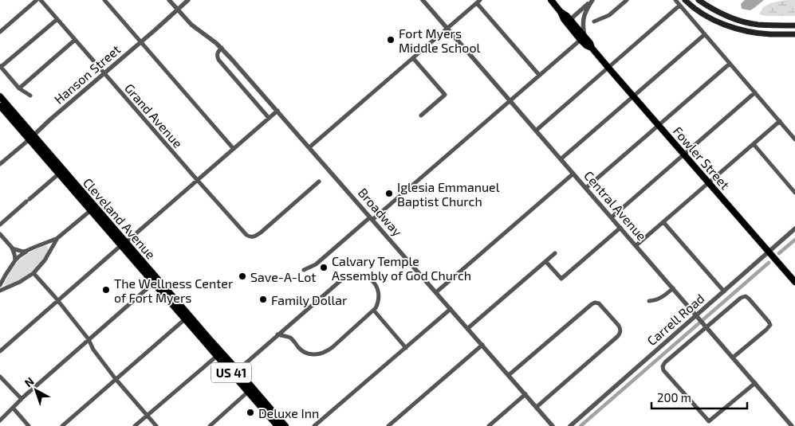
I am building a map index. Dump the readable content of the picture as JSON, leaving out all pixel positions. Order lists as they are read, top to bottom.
{
  "streets": {
    "main road": ["Fowler Street", "Cleveland Avenue", "US 41"],
    "street": [
      "Hanson Street",
      "Grand Avenue",
      "Central Avenue",
      "Broadway",
      "Carrell Road"
    ]
  },
  "crossings": [
    ["Hanson Street", "Grand Avenue"],
    ["Hanson Street", "Broadway"],
    ["Hanson Street", "Cleveland Avenue"],
    ["Fowler Street", "Carrell Road"],
    ["Central Avenue", "Carrell Road"]
  ],
  "places": [
    "Fort Myers Middle School",
    "Iglesia Emmanuel Baptist Church",
    "Calvary Temple Assembly of God Church",
    "Save-A-Lot",
    "The Wellness Center of Fort Myers",
    "Family Dollar",
    "Deluxe Inn"
  ],
  "scale_bar": "200 m",
  "north": "top left"
}
